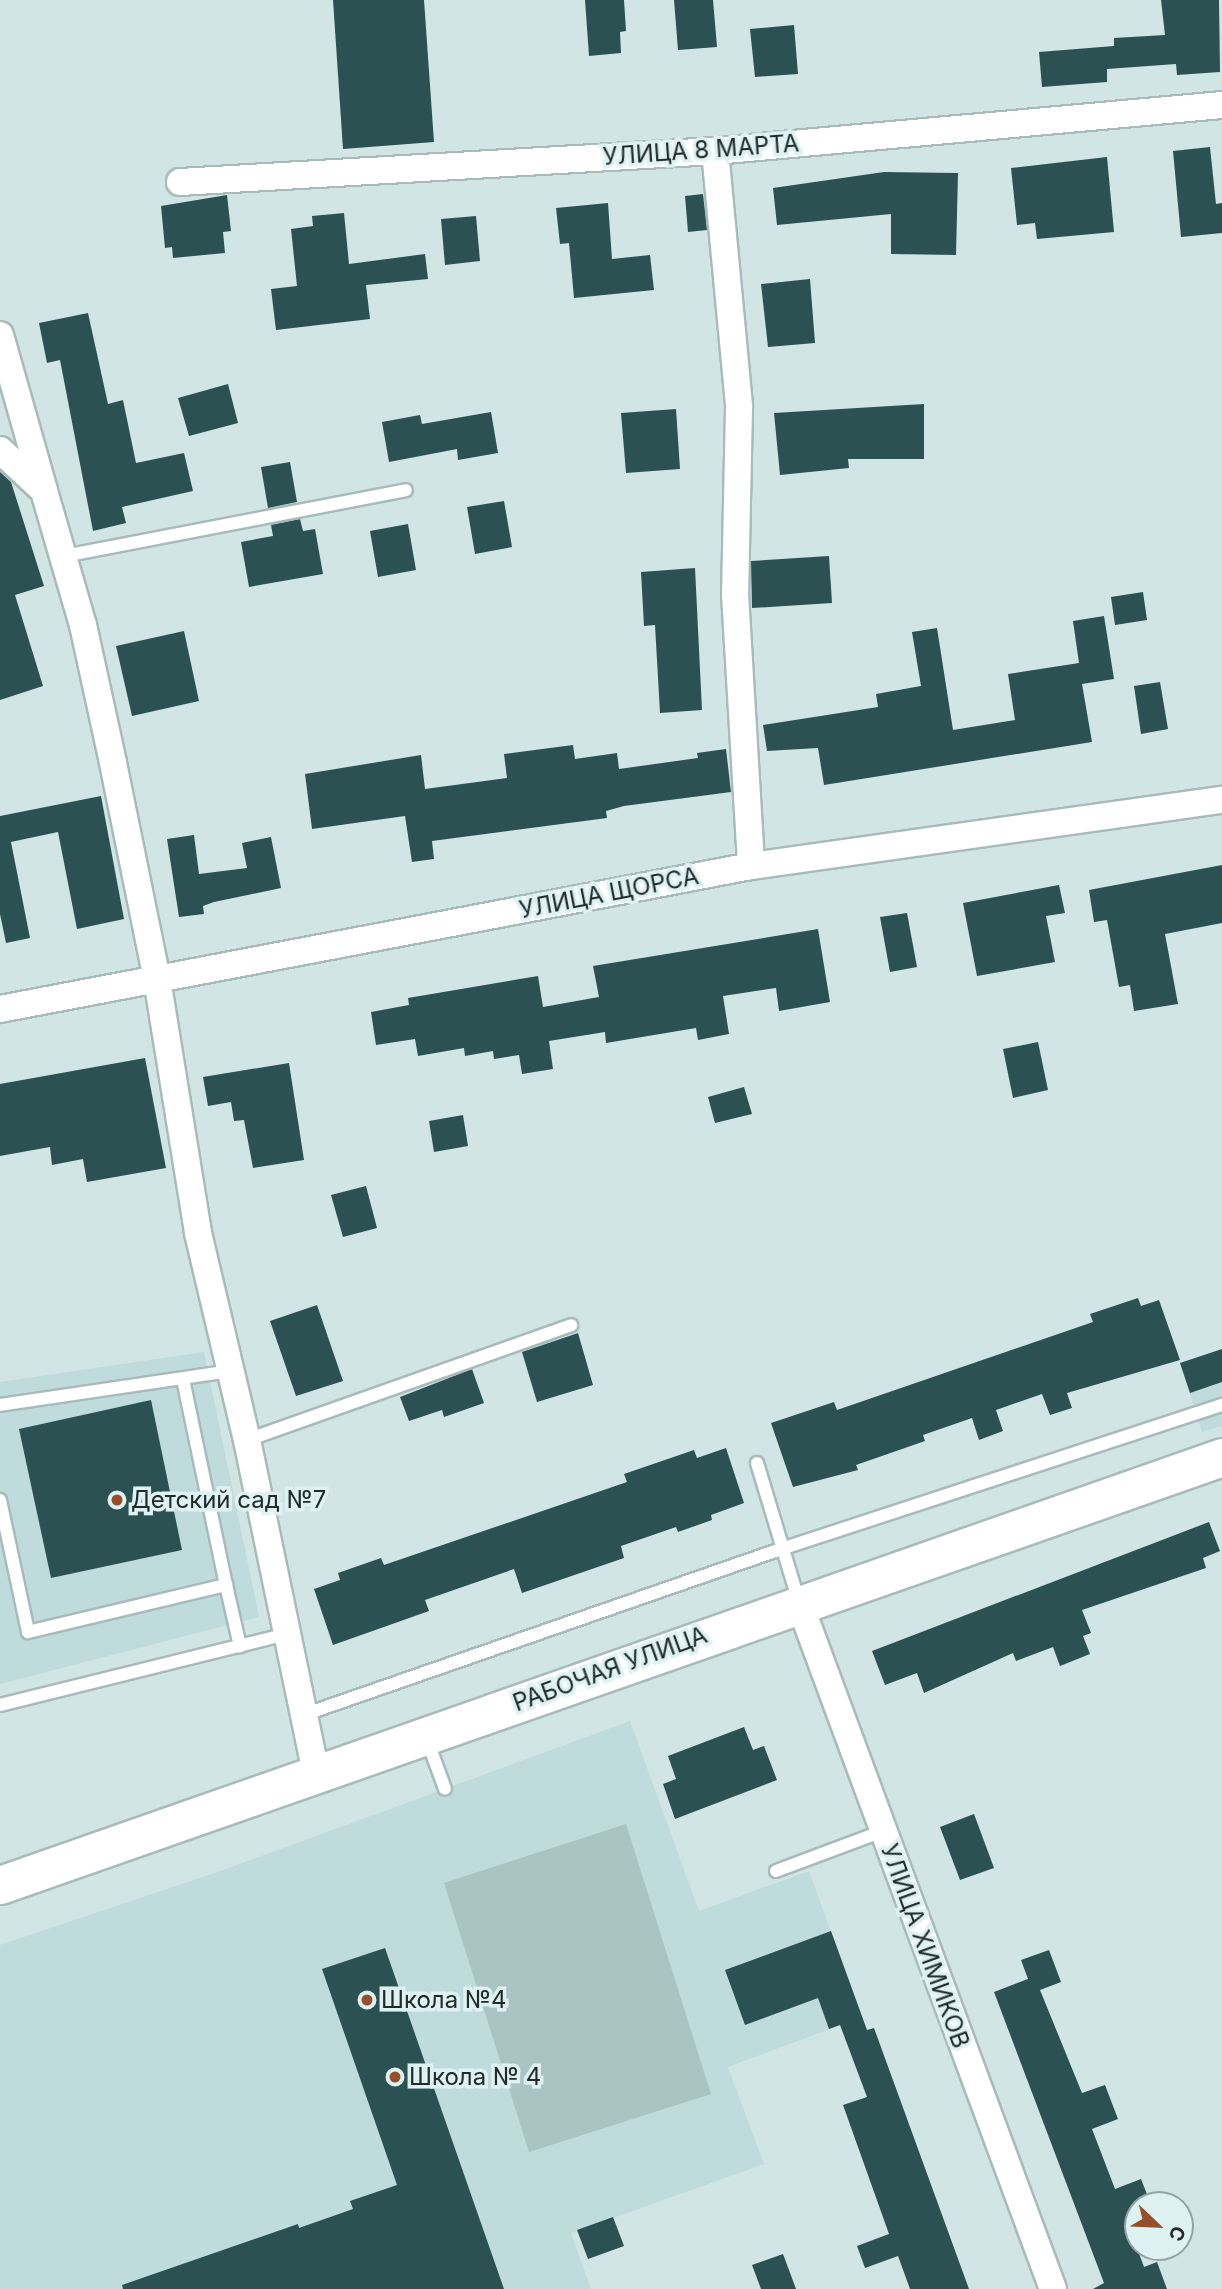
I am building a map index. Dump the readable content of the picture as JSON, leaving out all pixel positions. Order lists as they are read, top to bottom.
{
  "streets": {
    "main road": ["РАБОЧАЯ УЛИЦА"],
    "street": ["УЛИЦА 8 МАРТА", "УЛИЦА ЩОРСА", "УЛИЦА ХИМИКОВ"]
  },
  "crossings": [
    ["РАБОЧАЯ УЛИЦА", "УЛИЦА ХИМИКОВ"]
  ],
  "places": ["Детский сад №7", "Школа №4", "Школа № 4"],
  "north": "bottom right"
}
